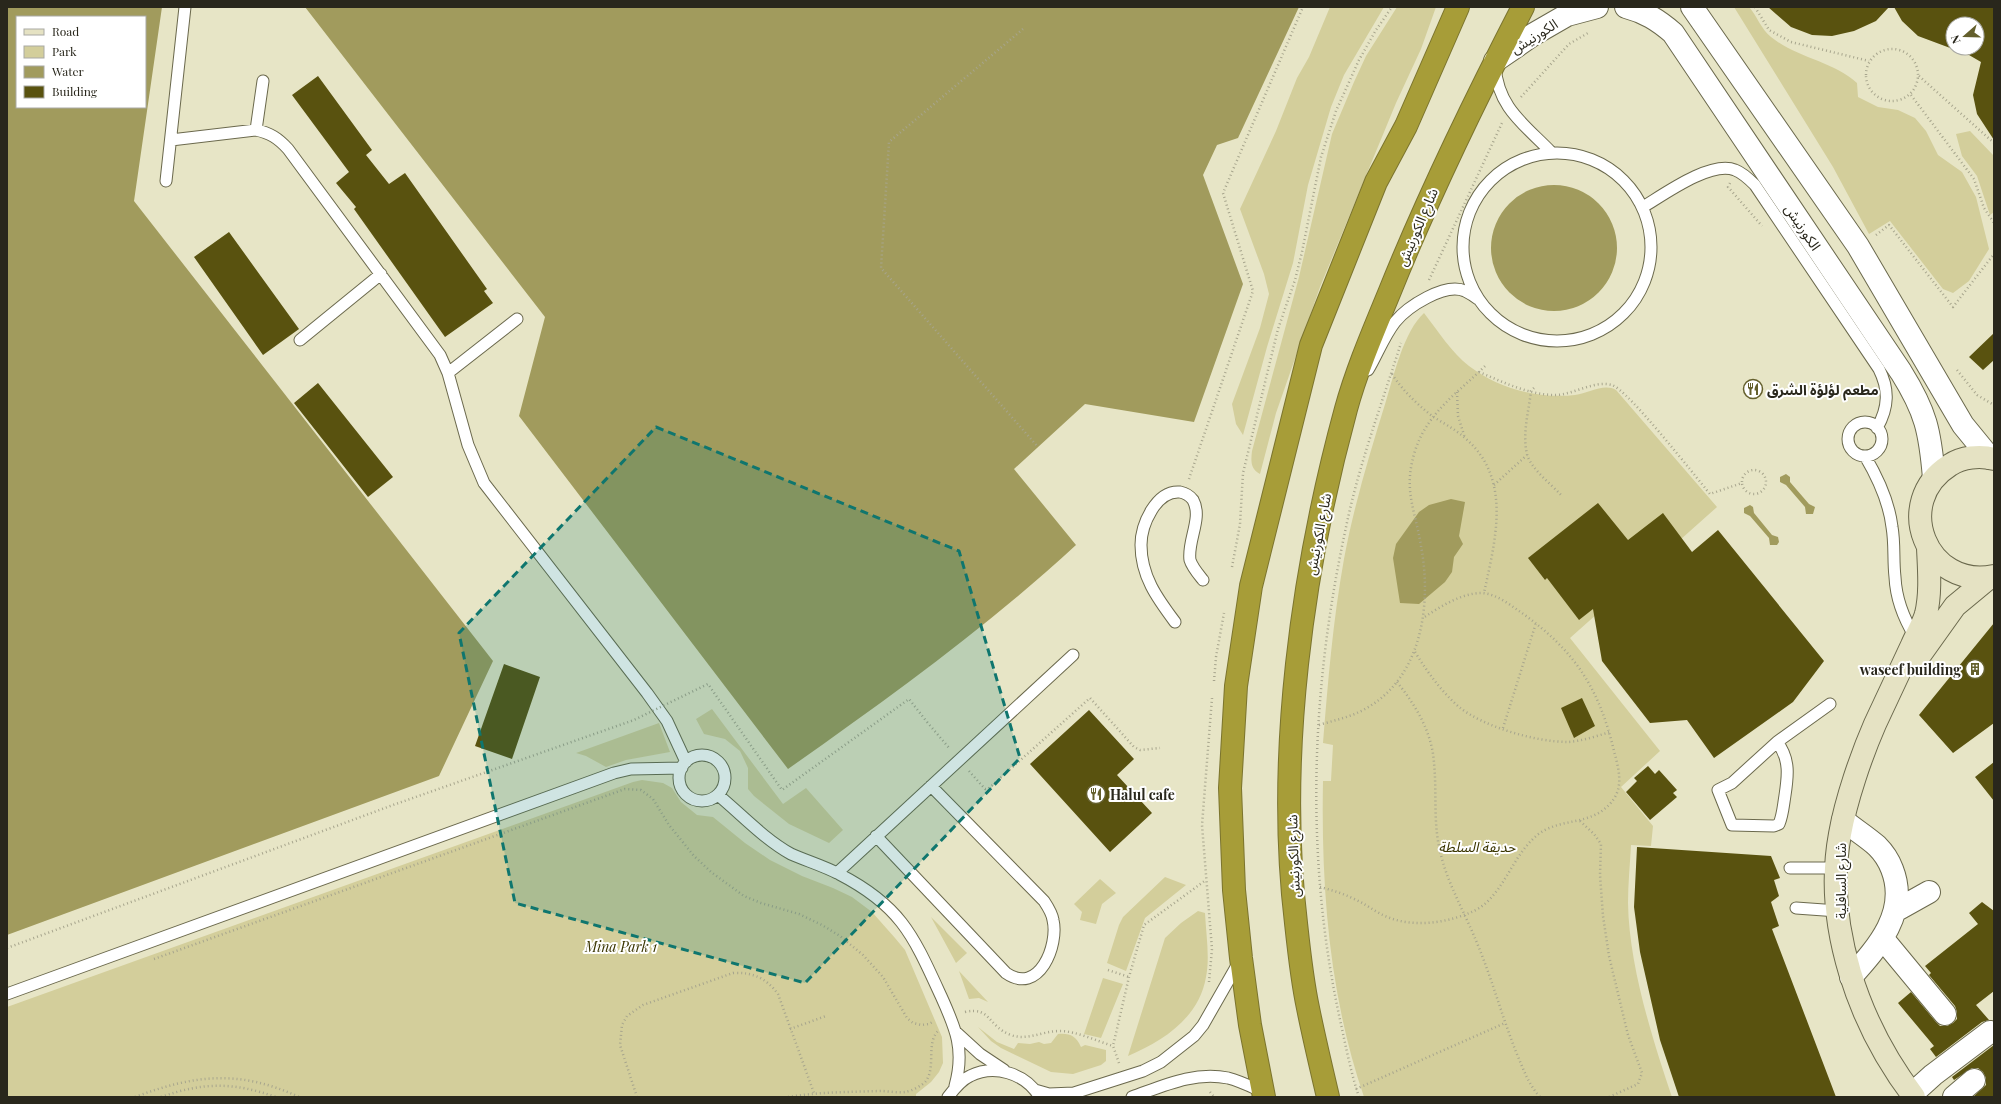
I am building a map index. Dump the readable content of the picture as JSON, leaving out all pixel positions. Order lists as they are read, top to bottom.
{
  "streets": {
    "highway": ["شارع الكورنيش"],
    "street": ["الكورنيش", "شارع السافلية"]
  },
  "crossings": [
    ["الكورنيش", "شارع الكورنيش"]
  ],
  "parks": ["حديقة السلطة", "Mina Park 1"],
  "places": {
    "restaurant": ["مطعم لؤلؤة الشرق", "Halul cafe"],
    "building": ["waseef building"]
  },
  "legend": [
    "Road",
    "Park",
    "Water",
    "Building"
  ],
  "north": "left"
}
